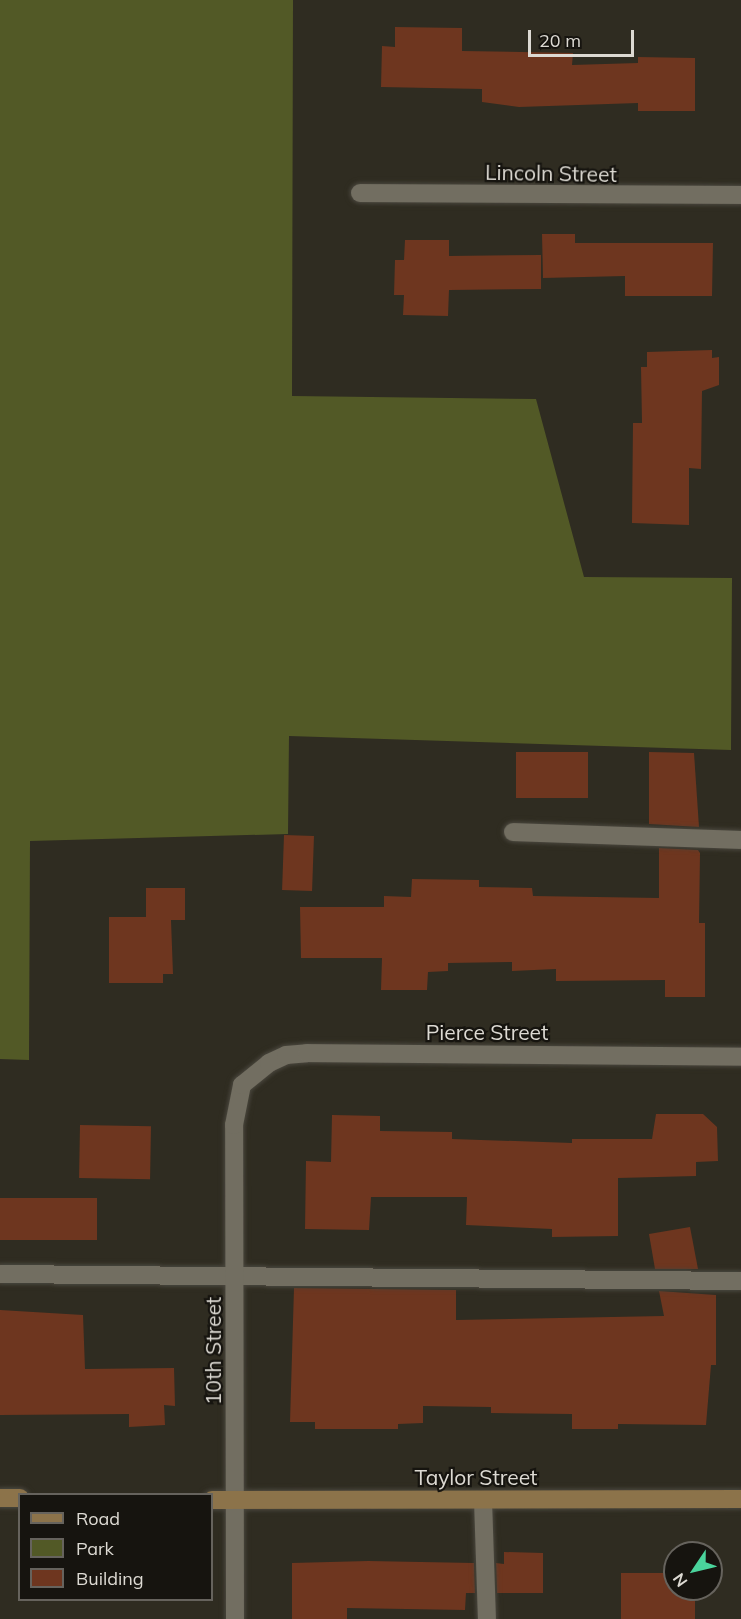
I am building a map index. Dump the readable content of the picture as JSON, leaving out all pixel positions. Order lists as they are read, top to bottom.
{
  "streets": {
    "street": [
      "Lincoln Street",
      "Pierce Street",
      "10th Street",
      "Taylor Street"
    ]
  },
  "crossings": [
    ["Pierce Street", "10th Street"],
    ["10th Street", "Taylor Street"]
  ],
  "legend": ["Road", "Park", "Building"],
  "scale_bar": "20 m",
  "north": "bottom left"
}
